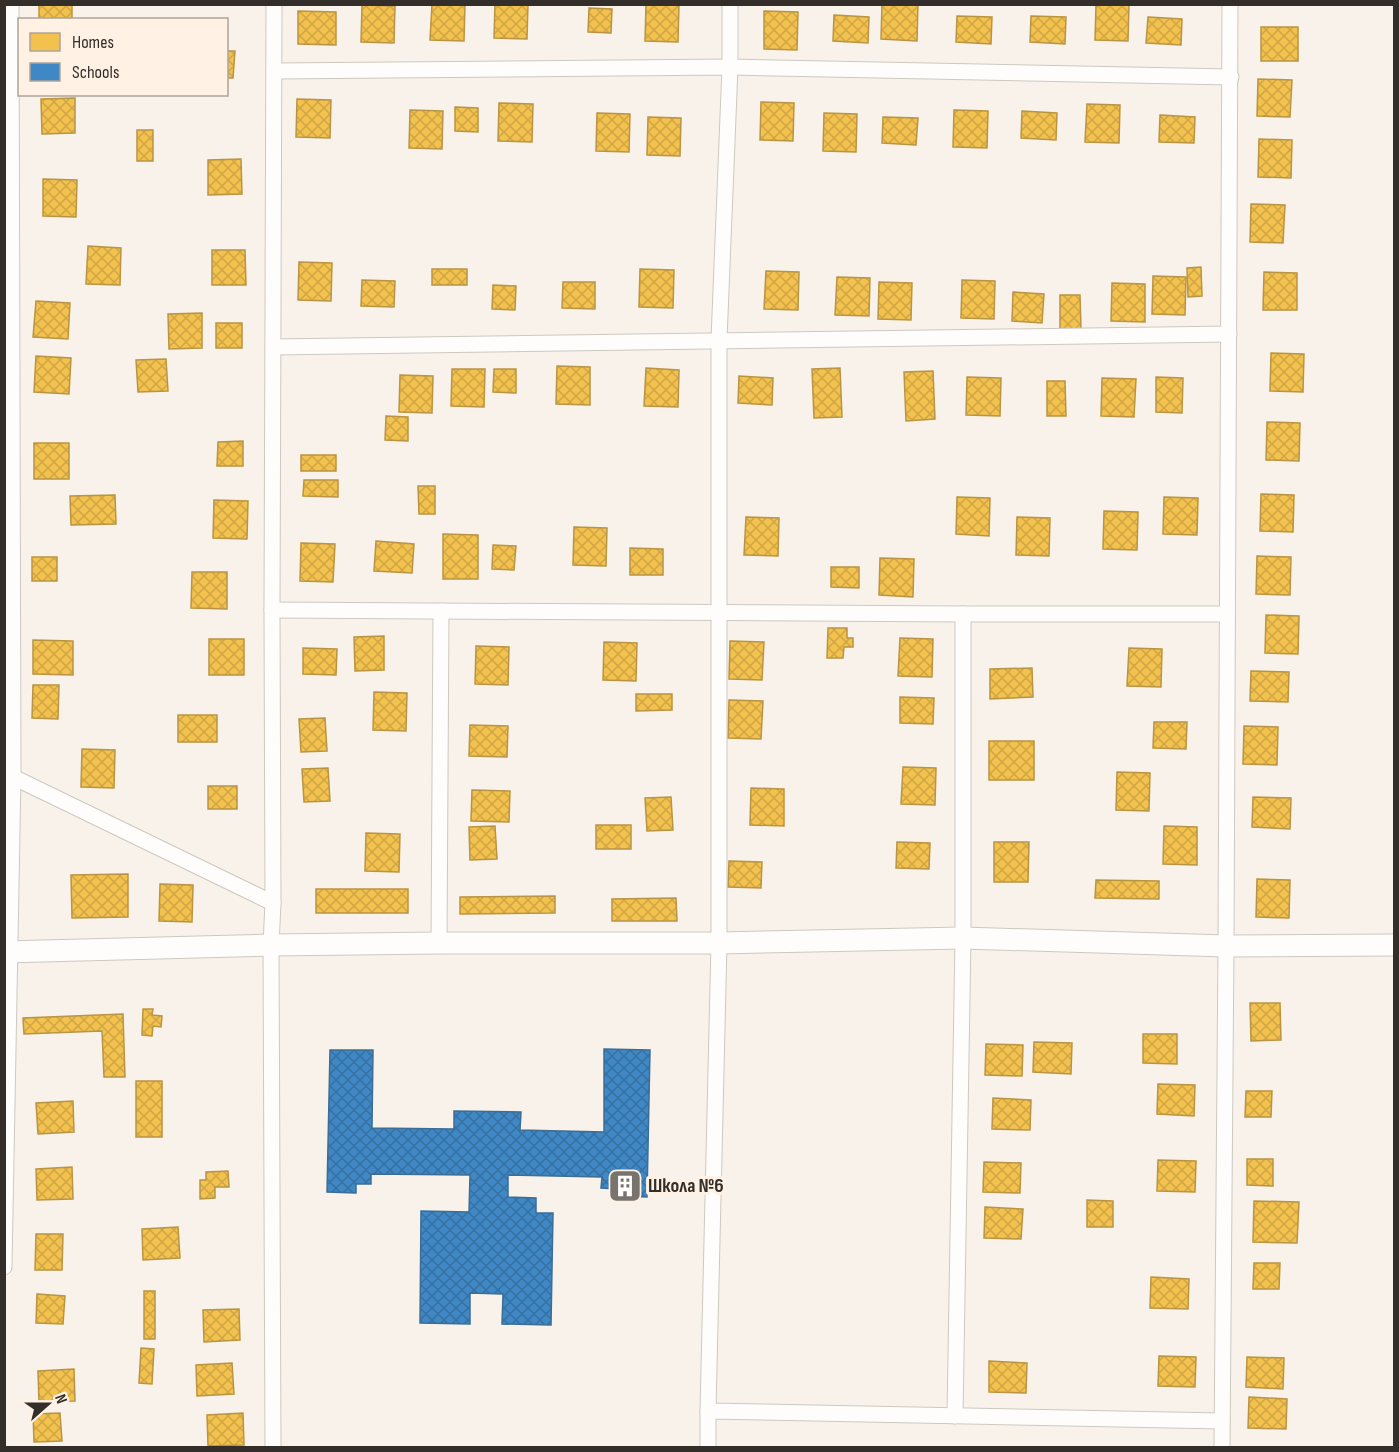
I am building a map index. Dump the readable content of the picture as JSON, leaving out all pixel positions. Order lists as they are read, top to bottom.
{
  "places": {
    "building": ["Школа №6"]
  },
  "legend": ["Homes", "Schools"],
  "north": "right"
}
